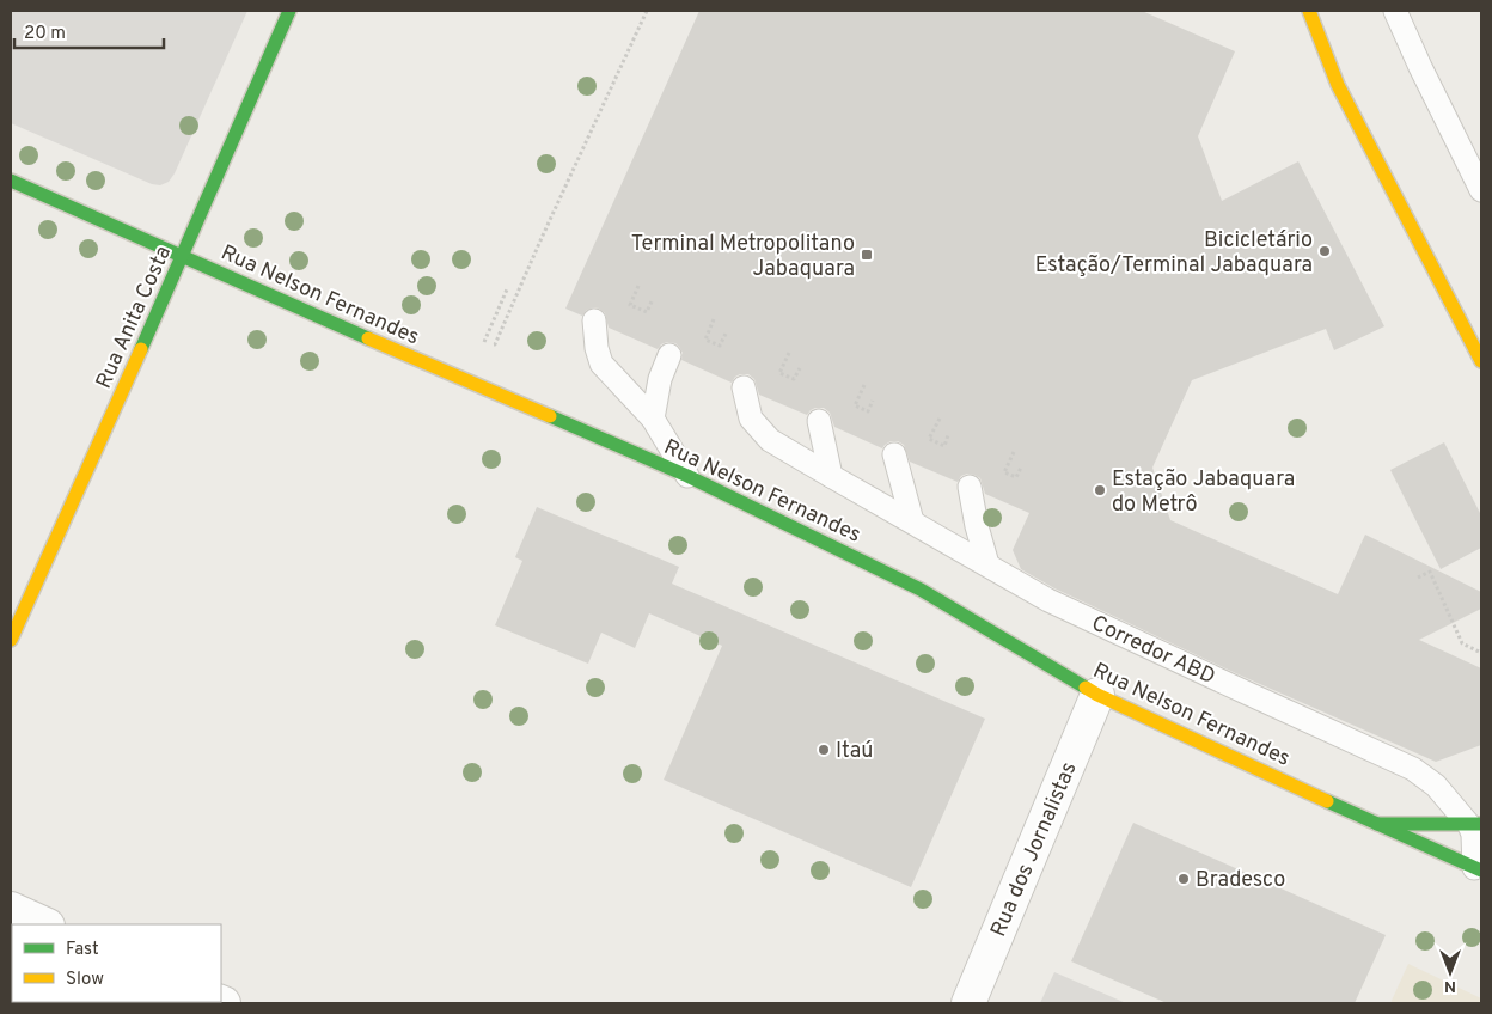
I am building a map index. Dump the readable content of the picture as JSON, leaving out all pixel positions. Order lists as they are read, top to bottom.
{
  "streets": {
    "street": ["Rua Nelson Fernandes", "Rua Anita Costa", "Rua dos Jornalistas"],
    "lane": ["Corredor ABD"]
  },
  "crossings": [
    ["Rua Nelson Fernandes", "Rua Anita Costa"],
    ["Rua Nelson Fernandes", "Rua dos Jornalistas"]
  ],
  "places": {
    "other": [
      "Bicicletário Estação/Terminal Jabaquara",
      "Estação Jabaquara do Metrô",
      "Itaú",
      "Bradesco"
    ],
    "transit": ["Terminal Metropolitano Jabaquara"]
  },
  "legend": ["Fast", "Slow"],
  "scale_bar": "20 m",
  "north": "bottom"
}
